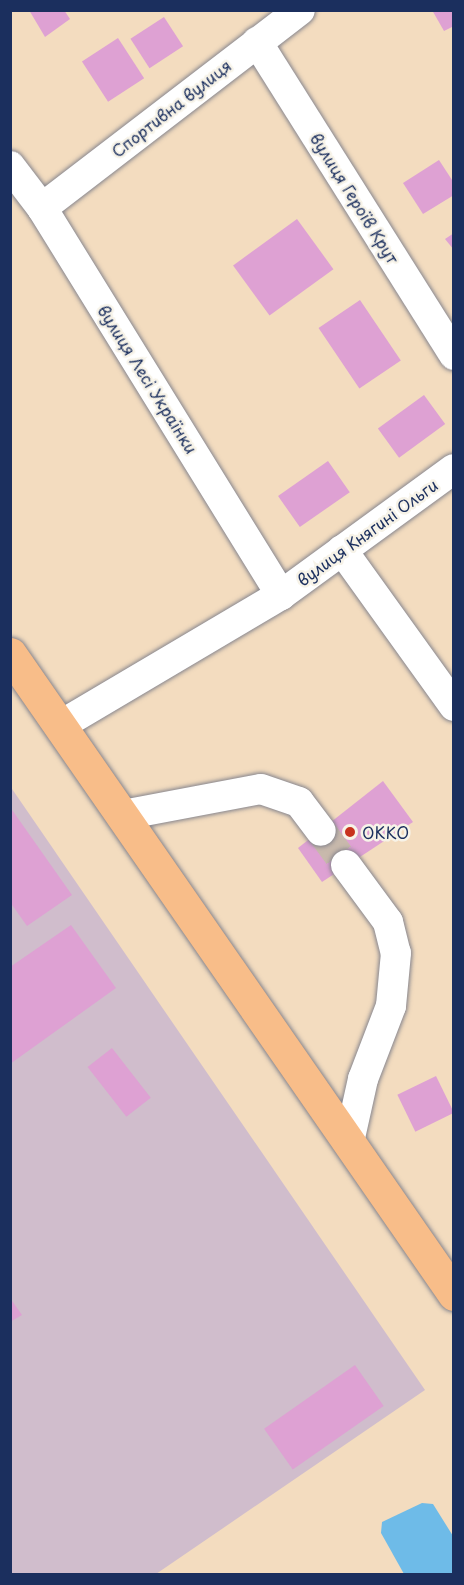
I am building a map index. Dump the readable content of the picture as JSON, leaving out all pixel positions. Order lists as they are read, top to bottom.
{
  "streets": {
    "street": [
      "Спортивна вулиця",
      "вулиця Героїв Крут",
      "вулиця Лесі Українки",
      "вулиця Княгині Ольги"
    ]
  },
  "crossings": [
    ["Спортивна вулиця", "вулиця Героїв Крут"],
    ["Спортивна вулиця", "вулиця Лесі Українки"],
    ["вулиця Лесі Українки", "вулиця Княгині Ольги"]
  ],
  "places": ["OKKO"]
}
